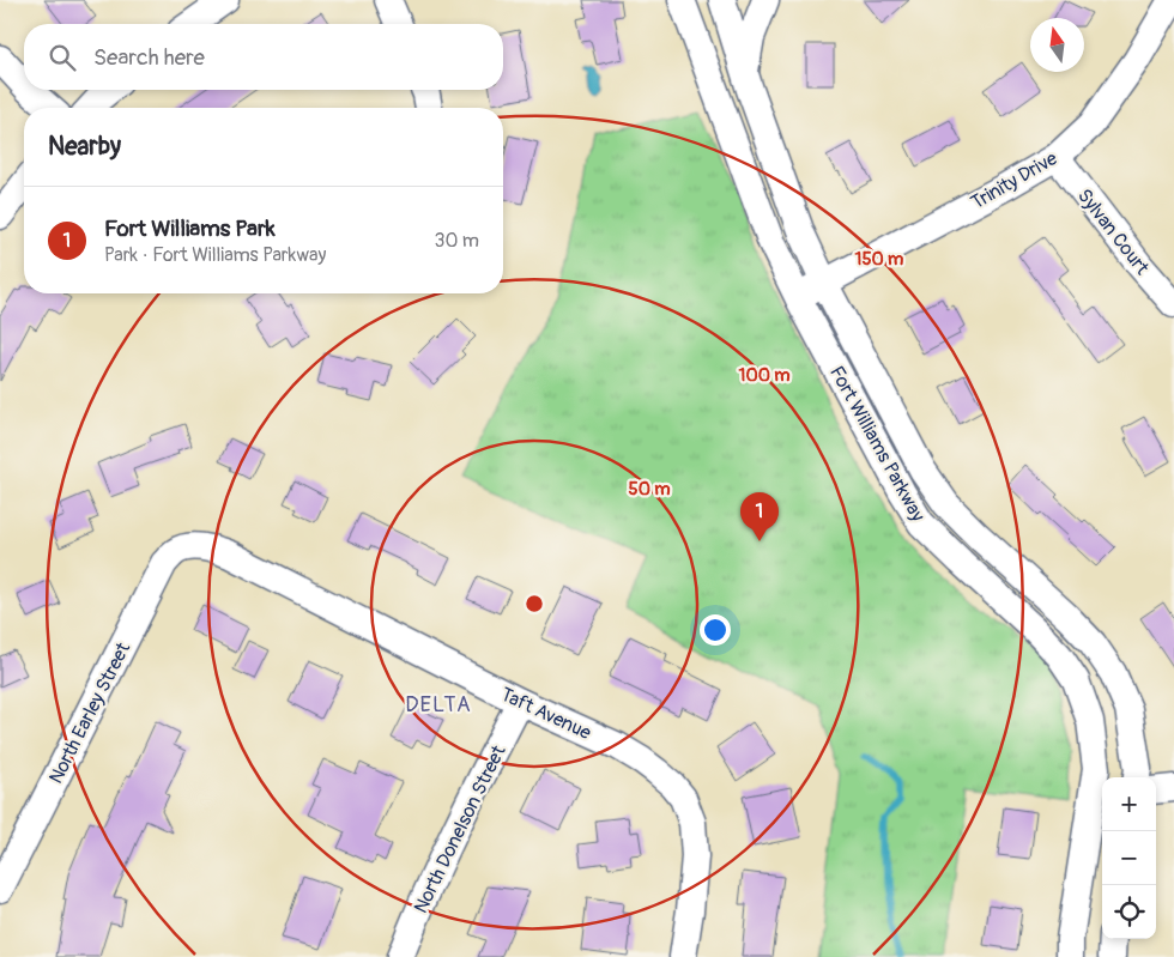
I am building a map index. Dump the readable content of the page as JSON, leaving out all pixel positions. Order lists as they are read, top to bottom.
{
  "streets": {
    "street": [
      "Trinity Drive",
      "Sylvan Court",
      "Fort Williams Parkway",
      "North Earley Street",
      "Taft Avenue",
      "North Donelson Street"
    ]
  },
  "crossings": [
    ["Trinity Drive", "Sylvan Court"],
    ["Trinity Drive", "Fort Williams Parkway"],
    ["North Earley Street", "Taft Avenue"],
    ["Taft Avenue", "North Donelson Street"]
  ],
  "districts": ["DELTA"],
  "north": "top",
  "page": {
    "search": "Search here",
    "heading": "Nearby",
    "list": [
      {
        "mark": "1",
        "name": "Fort Williams Park",
        "note": "Park · Fort Williams Parkway",
        "value": "30 m"
      }
    ],
    "pins": "1",
    "map_buttons": ["+", "−"]
  },
  "rings": ["150 m", "100 m", "50 m"]
}
